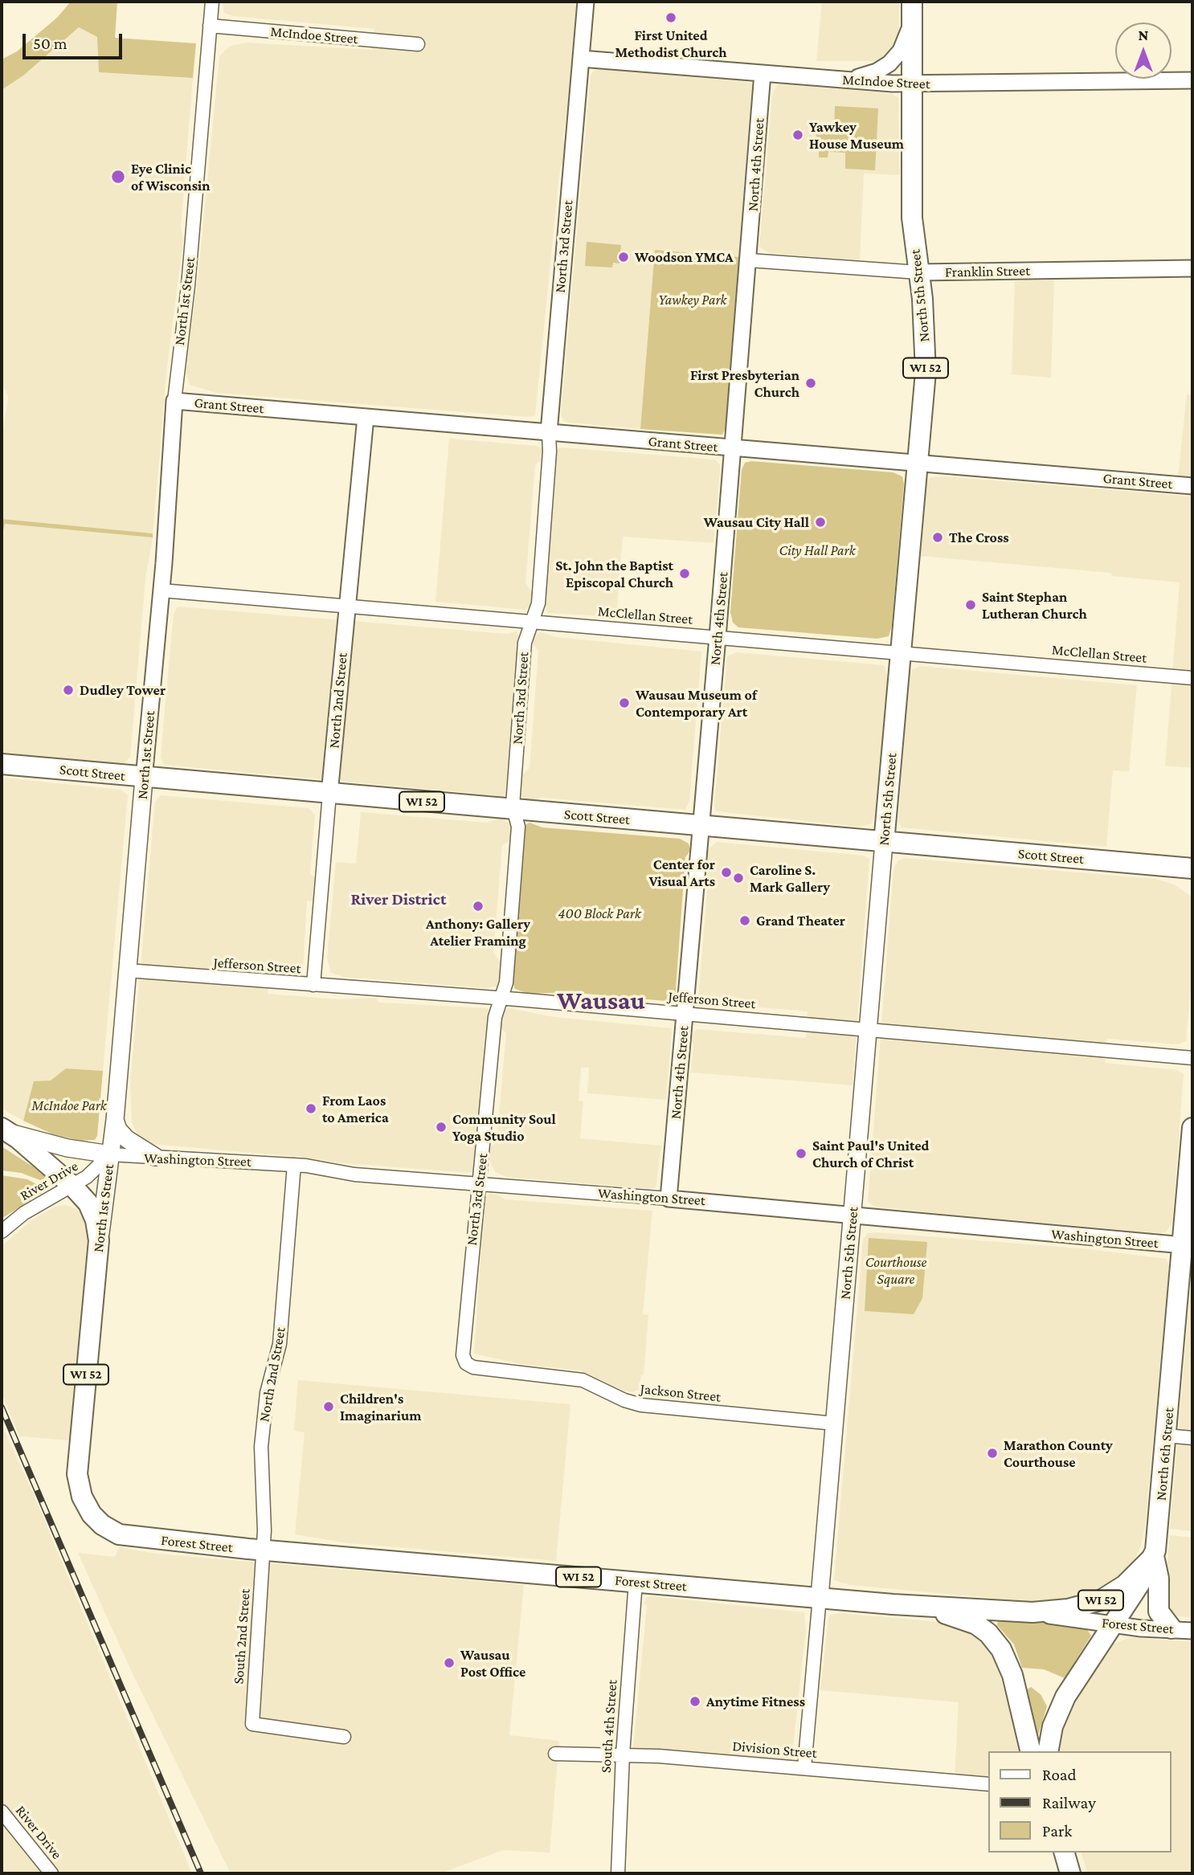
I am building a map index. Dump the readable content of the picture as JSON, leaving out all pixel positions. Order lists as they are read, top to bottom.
{
  "streets": {
    "main road": [
      "North 5th Street",
      "North 1st Street",
      "WI 52",
      "Scott Street",
      "North 6th Street",
      "Forest Street"
    ],
    "street": [
      "McIndoe Street",
      "North 4th Street",
      "North 3rd Street",
      "Franklin Street",
      "Grant Street",
      "McClellan Street",
      "North 2nd Street",
      "Jefferson Street",
      "Washington Street",
      "River Drive",
      "Jackson Street",
      "South 2nd Street",
      "South 4th Street",
      "Division Street"
    ]
  },
  "crossings": [
    ["McIndoe Street", "North 4th Street"],
    ["McIndoe Street", "North 3rd Street"],
    ["McIndoe Street", "North 5th Street"],
    ["McIndoe Street", "North 1st Street"],
    ["North 4th Street", "Franklin Street"],
    ["North 4th Street", "Grant Street"],
    ["North 4th Street", "McClellan Street"],
    ["North 4th Street", "Scott Street"],
    ["North 4th Street", "Jefferson Street"],
    ["North 4th Street", "Washington Street"],
    ["North 3rd Street", "Grant Street"],
    ["North 3rd Street", "McClellan Street"],
    ["North 3rd Street", "Scott Street"],
    ["North 3rd Street", "Jefferson Street"],
    ["North 3rd Street", "Washington Street"],
    ["North 3rd Street", "Jackson Street"],
    ["Franklin Street", "North 5th Street"],
    ["North 5th Street", "Grant Street"],
    ["North 5th Street", "McClellan Street"],
    ["North 5th Street", "Scott Street"],
    ["North 5th Street", "Jefferson Street"],
    ["North 5th Street", "Washington Street"],
    ["North 5th Street", "Jackson Street"],
    ["North 5th Street", "Forest Street"],
    ["North 1st Street", "WI 52"],
    ["North 1st Street", "Grant Street"],
    ["North 1st Street", "McClellan Street"],
    ["North 1st Street", "Scott Street"],
    ["North 1st Street", "Jefferson Street"],
    ["North 1st Street", "Washington Street"],
    ["North 1st Street", "River Drive"],
    ["North 1st Street", "Forest Street"],
    ["WI 52", "River Drive"],
    ["WI 52", "North 6th Street"],
    ["WI 52", "Forest Street"],
    ["Grant Street", "North 2nd Street"],
    ["McClellan Street", "North 2nd Street"],
    ["North 2nd Street", "Scott Street"],
    ["North 2nd Street", "Jefferson Street"],
    ["North 2nd Street", "Washington Street"],
    ["North 2nd Street", "Forest Street"],
    ["North 2nd Street", "South 2nd Street"],
    ["Washington Street", "River Drive"],
    ["Washington Street", "North 6th Street"],
    ["North 6th Street", "Forest Street"],
    ["Forest Street", "South 2nd Street"],
    ["Forest Street", "South 4th Street"],
    ["South 4th Street", "Division Street"]
  ],
  "districts": ["River District", "Wausau"],
  "parks": [
    "Yawkey Park",
    "City Hall Park",
    "400 Block Park",
    "McIndoe Park",
    "Courthouse Square"
  ],
  "places": [
    "First United Methodist Church",
    "Yawkey House Museum",
    "Eye Clinic of Wisconsin",
    "Woodson YMCA",
    "First Presbyterian Church",
    "Wausau City Hall",
    "The Cross",
    "St. John the Baptist Episcopal Church",
    "Saint Stephan Lutheran Church",
    "Dudley Tower",
    "Wausau Museum of Contemporary Art",
    "Center for Visual Arts",
    "Caroline S. Mark Gallery",
    "Anthony: Gallery Atelier Framing",
    "Grand Theater",
    "From Laos to America",
    "Community Soul Yoga Studio",
    "Saint Paul's United Church of Christ",
    "Children's Imaginarium",
    "Marathon County Courthouse",
    "Wausau Post Office",
    "Anytime Fitness"
  ],
  "legend": ["Road", "Railway", "Park"],
  "scale_bar": "50 m",
  "north": "top"
}
